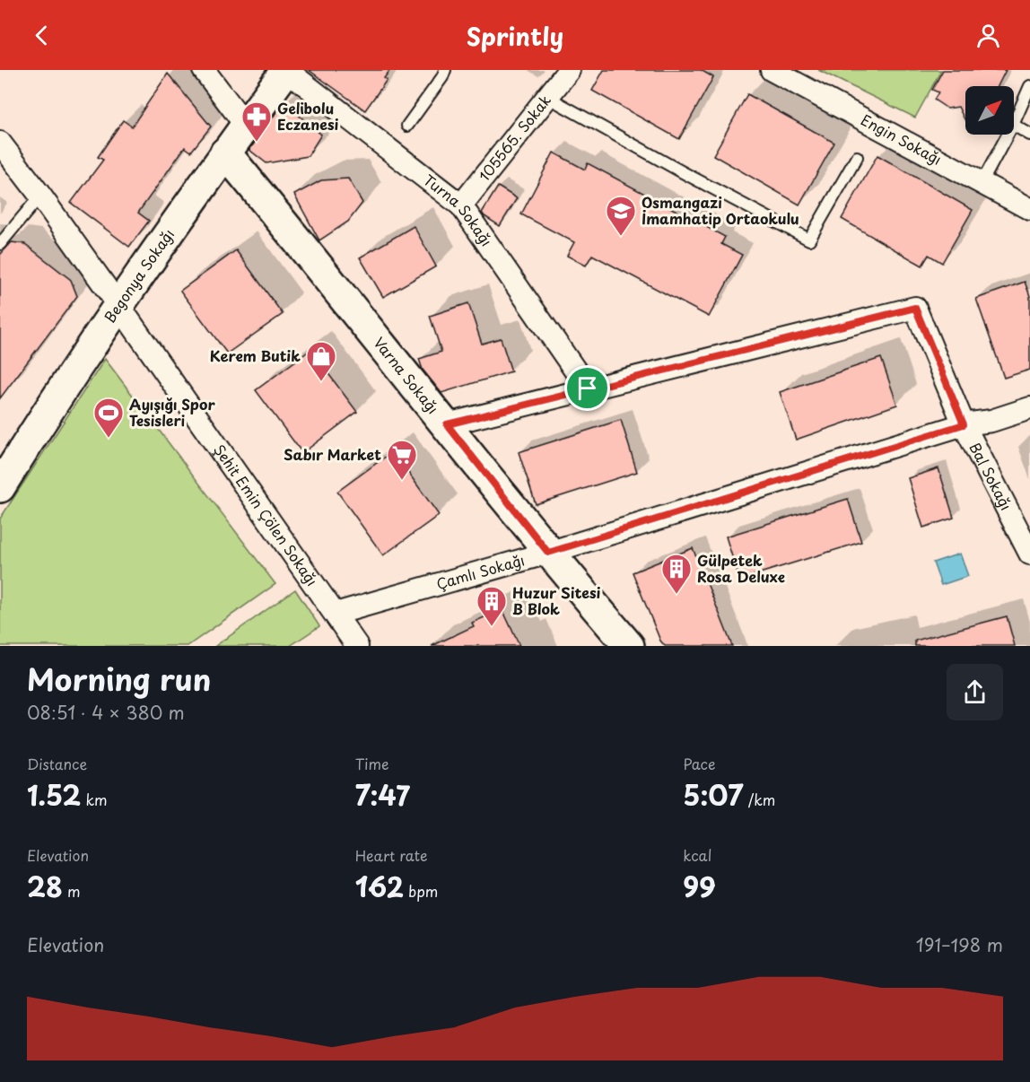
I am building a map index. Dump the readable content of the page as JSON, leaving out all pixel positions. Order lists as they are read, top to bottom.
{
  "streets": {
    "street": [
      "105565. Sokak",
      "Engin Sokağı",
      "Turna Sokağı",
      "Begonya Sokağı",
      "Varna Sokağı",
      "Bal Sokağı",
      "Şehit Emin Çölen Sokağı",
      "Çamlı Sokağı"
    ]
  },
  "crossings": [
    ["105565. Sokak", "Turna Sokağı"],
    ["Turna Sokağı", "Begonya Sokağı"],
    ["Turna Sokağı", "Bal Sokağı"],
    ["Begonya Sokağı", "Varna Sokağı"],
    ["Begonya Sokağı", "Şehit Emin Çölen Sokağı"],
    ["Varna Sokağı", "Bal Sokağı"],
    ["Varna Sokağı", "Çamlı Sokağı"],
    ["Bal Sokağı", "Çamlı Sokağı"],
    ["Şehit Emin Çölen Sokağı", "Çamlı Sokağı"]
  ],
  "places": {
    "pharmacy": ["Gelibolu Eczanesi"],
    "school or university": ["Osmangazi İmamhatip Ortaokulu"],
    "shop": ["Kerem Butik"],
    "sports": ["Ayışığı Spor Tesisleri"],
    "supermarket": ["Sabır Market"],
    "building": ["Gülpetek Rosa Deluxe", "Huzur Sitesi B Blok"]
  },
  "north": "top right",
  "page": {
    "header": "Sprintly",
    "heading": ["Morning run", "08:51 · 4 × 380 m"],
    "stats": [
      ["Distance", "1.52 km"],
      ["Time", "7:47"],
      ["Pace", "5:07 /km"],
      ["Elevation", "28 m"],
      ["Heart rate", "162 bpm"],
      ["kcal", "99"]
    ],
    "chart": ["Elevation", "191–198 m"]
  }
}
